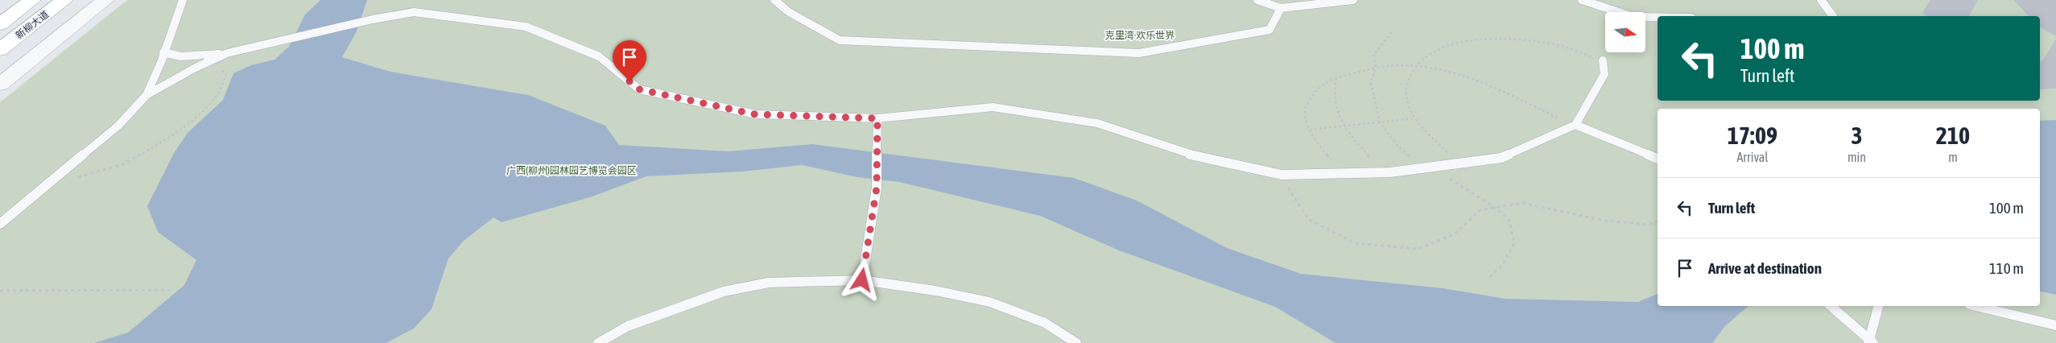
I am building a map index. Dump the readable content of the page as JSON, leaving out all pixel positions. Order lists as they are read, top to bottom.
{
  "streets": {
    "highway": ["新柳大道"]
  },
  "parks": ["克里湾·欢乐世界", "广西(柳州)园林园艺博览会园区"],
  "north": "right",
  "page": {
    "turn": ["100 m", "Turn left"],
    "eta": [
      "17:09",
      "Arrival",
      "3",
      "min",
      "210",
      "m"
    ],
    "list": [
      {
        "name": "Turn left",
        "value": "100 m"
      },
      {
        "name": "Arrive at destination",
        "value": "110 m"
      }
    ]
  }
}
